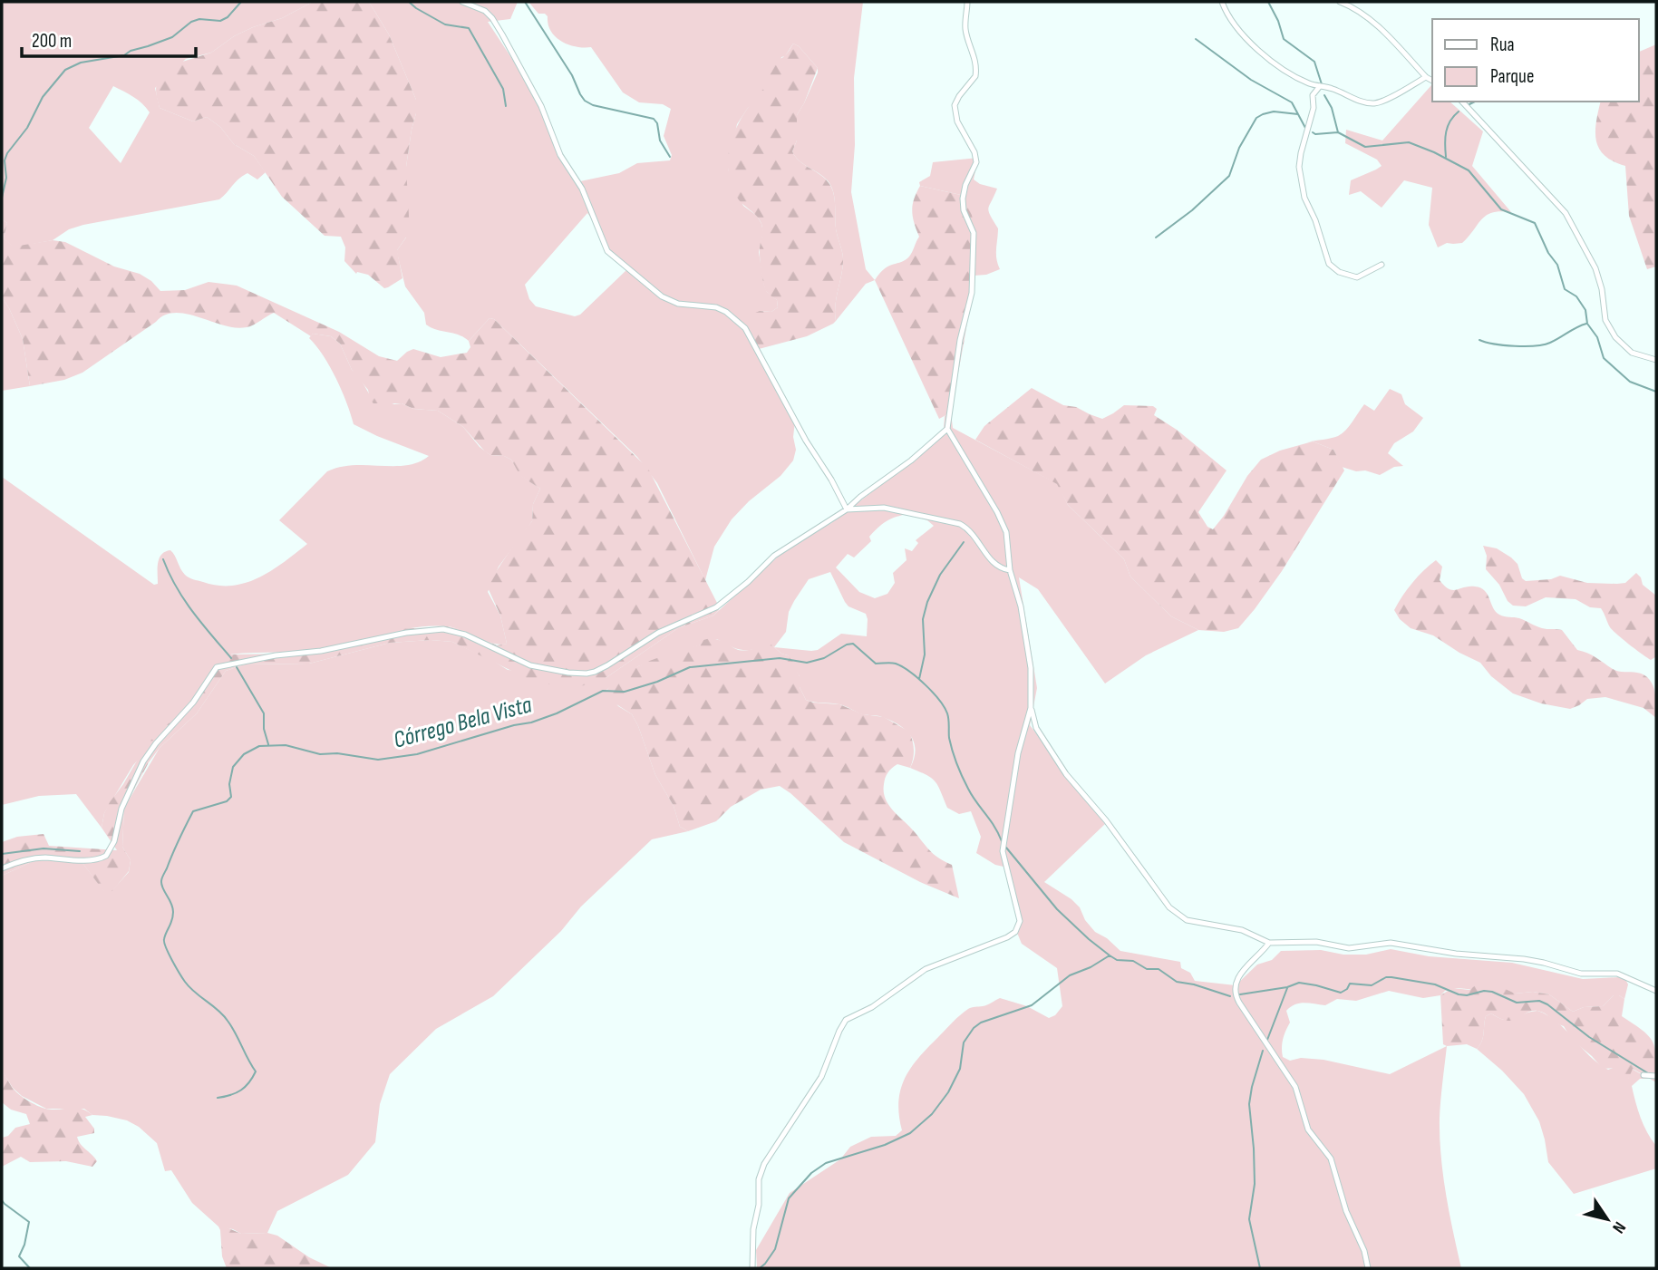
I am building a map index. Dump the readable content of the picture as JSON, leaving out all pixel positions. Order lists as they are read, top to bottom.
{
  "water": ["Córrego Bela Vista"],
  "legend": ["Rua", "Parque"],
  "scale_bar": "200 m",
  "north": "bottom right"
}
